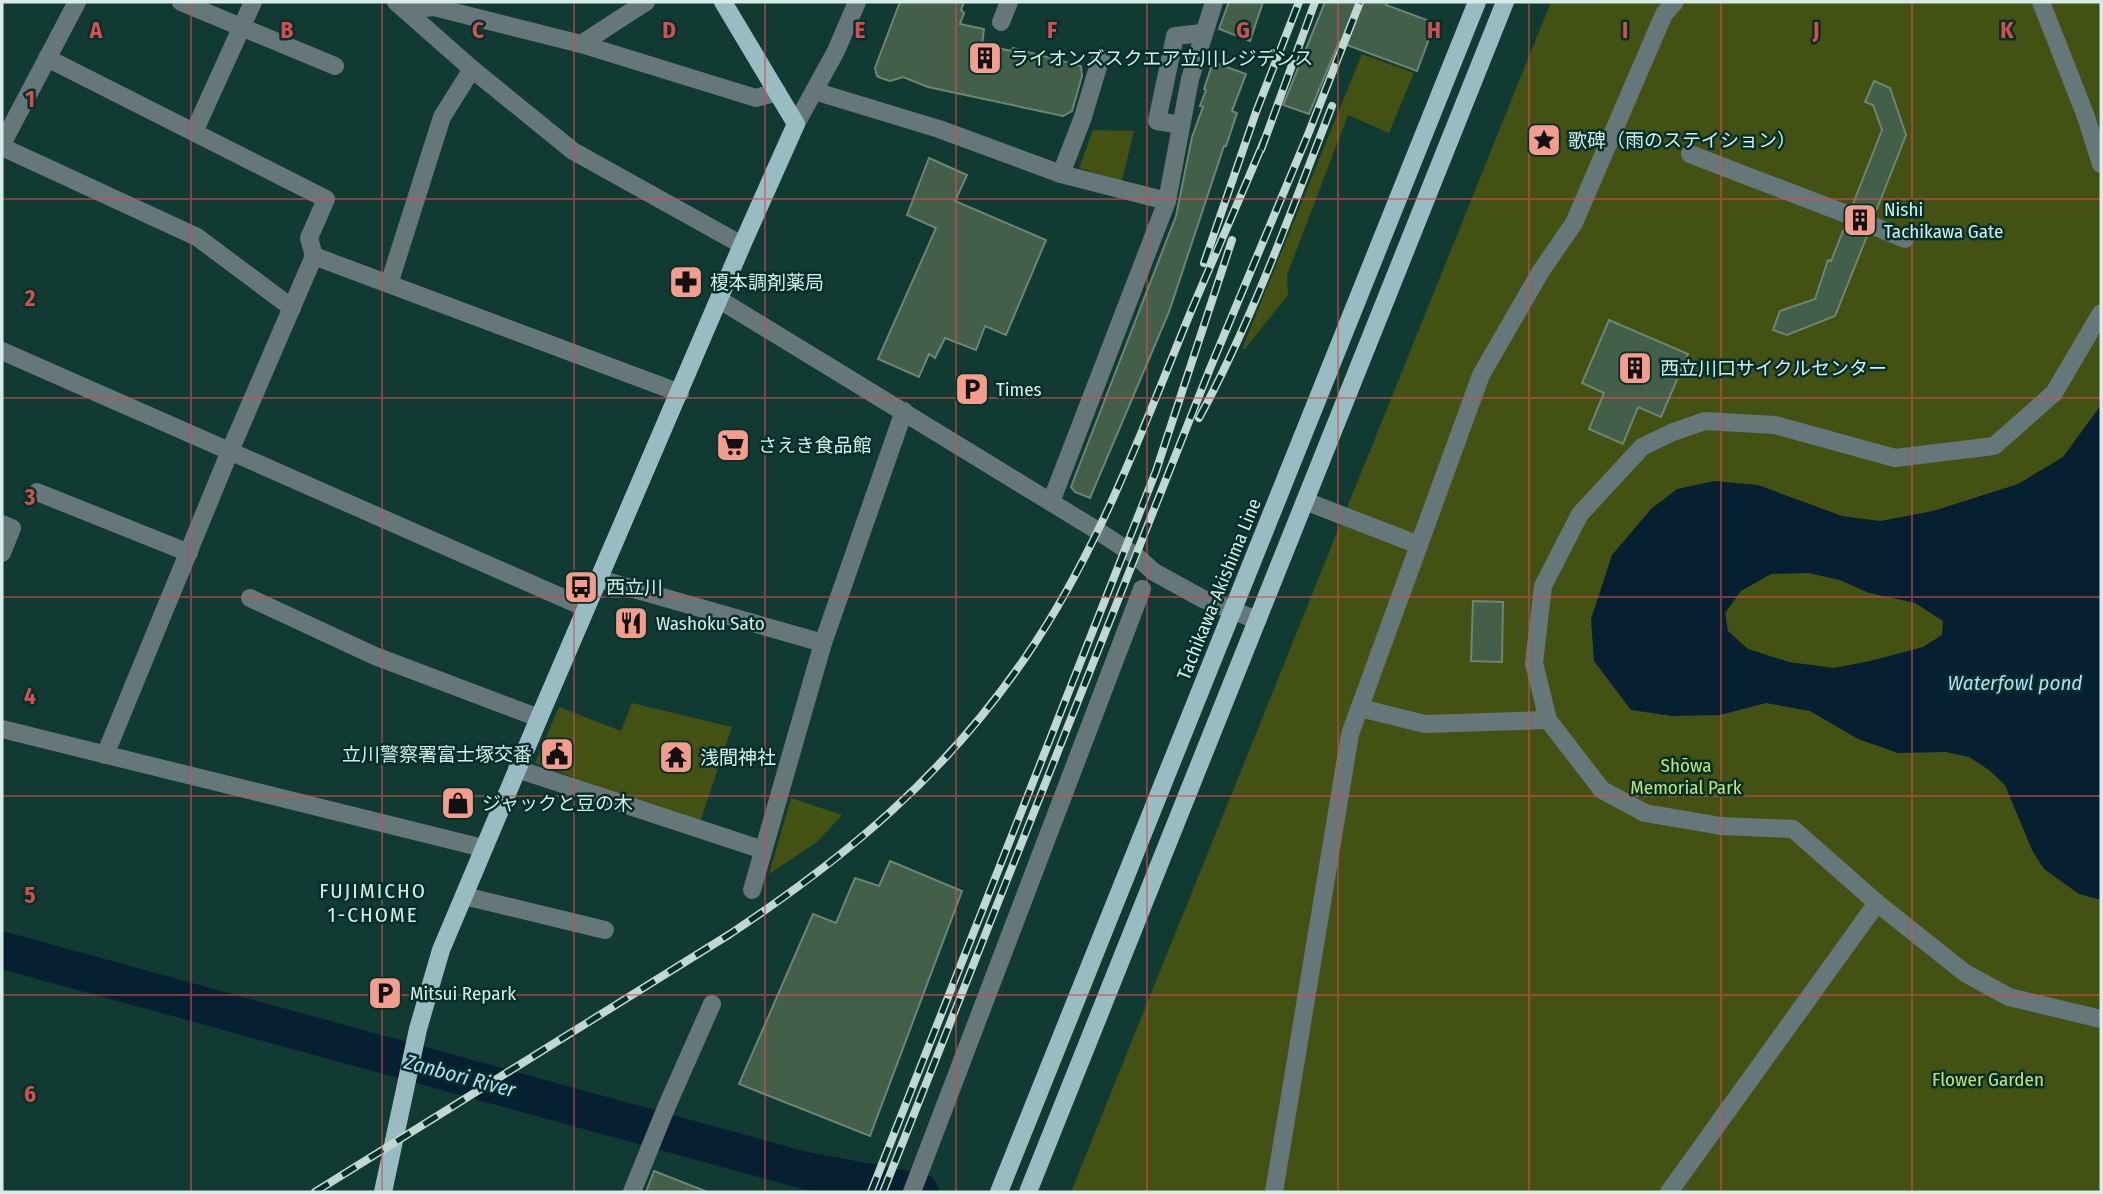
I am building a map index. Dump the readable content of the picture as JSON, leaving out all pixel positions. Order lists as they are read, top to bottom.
{
  "streets": {
    "main road": ["Tachikawa-Akishima Line"]
  },
  "districts": ["FUJIMICHO 1-CHOME"],
  "water": ["Waterfowl pond", "Zanbori River"],
  "parks": ["Shōwa Memorial Park", "Flower Garden"],
  "places": {
    "building": ["ライオンズスクエア立川レジデンス", "Nishi Tachikawa Gate", "西立川口サイクルセンター"],
    "place": ["歌碑（雨のステイション）"],
    "pharmacy": ["榎本調剤薬局"],
    "parking": ["Times", "Mitsui Repark"],
    "supermarket": ["さえき食品館"],
    "bus stop": ["西立川"],
    "restaurant": ["Washoku Sato"],
    "public building": ["立川警察署富士塚交番"],
    "temple": ["浅間神社"],
    "shop": ["ジャックと豆の木"]
  },
  "grid": {
    "columns": [
      "A",
      "B",
      "C",
      "D",
      "E",
      "F",
      "G",
      "H",
      "I",
      "J",
      "K"
    ],
    "rows": [
      "1",
      "2",
      "3",
      "4",
      "5",
      "6"
    ]
  }
}
